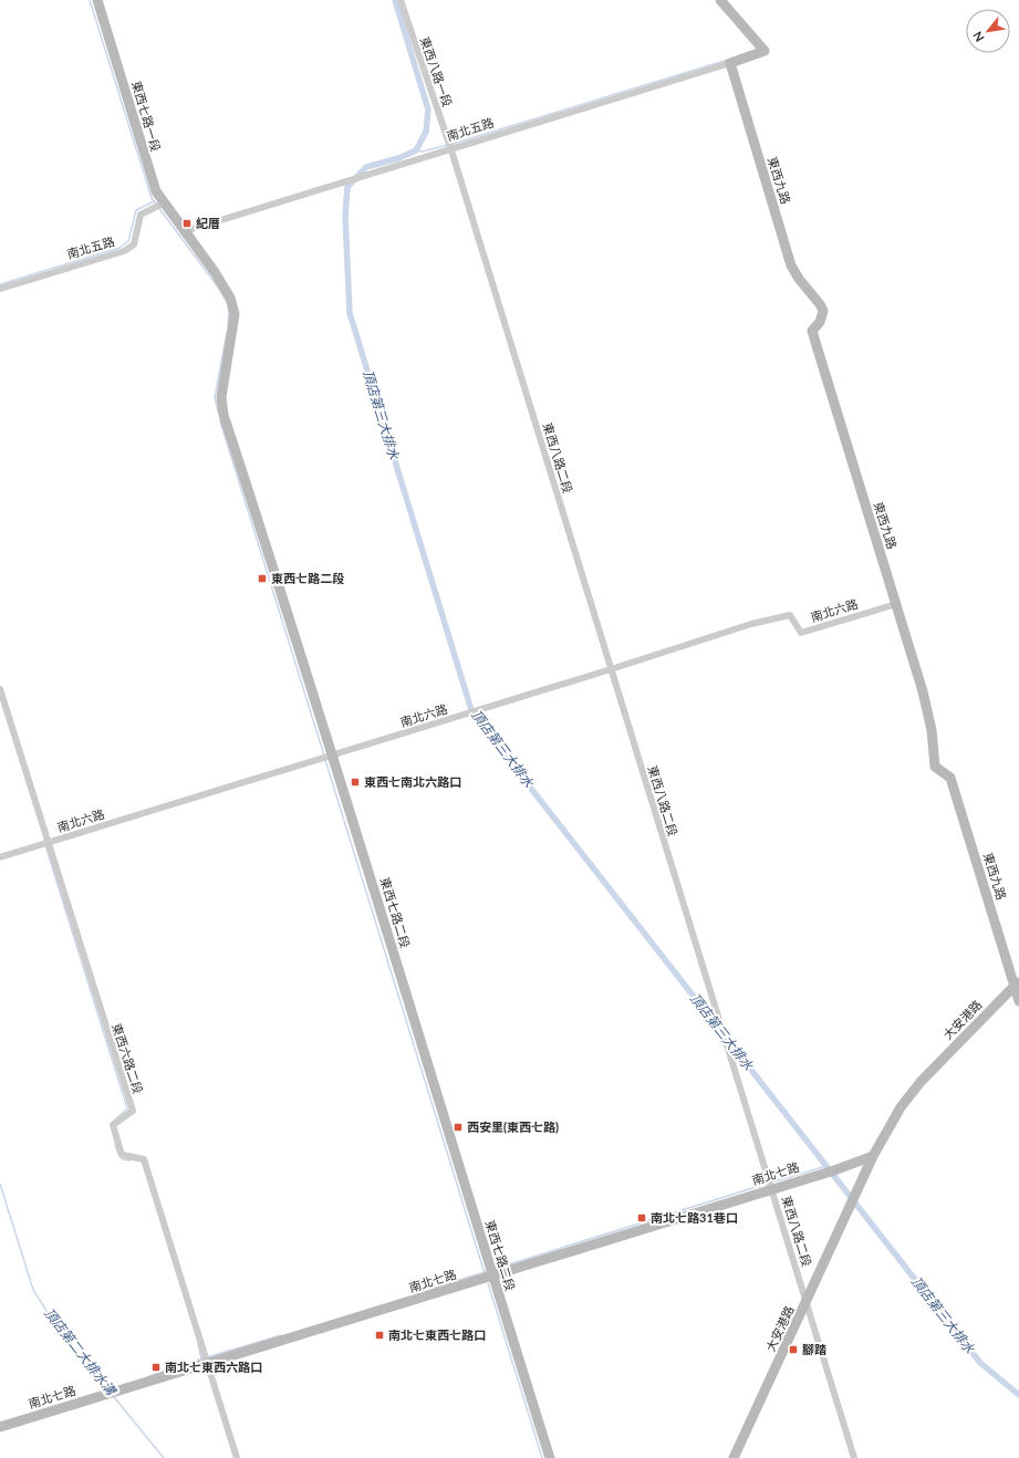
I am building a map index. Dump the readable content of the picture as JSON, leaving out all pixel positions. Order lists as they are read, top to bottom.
{
  "streets": {
    "street": [
      "東西八路一段",
      "東西七路一段",
      "南北五路",
      "東西九路",
      "東西八路二段",
      "南北六路",
      "東西七路二段",
      "大安港路",
      "東西六路二段",
      "南北七路"
    ]
  },
  "crossings": [
    ["東西八路一段", "南北五路"],
    ["東西八路一段", "東西八路二段"],
    ["東西七路一段", "南北五路"],
    ["東西七路一段", "東西七路二段"],
    ["南北五路", "東西九路"],
    ["南北五路", "東西八路二段"],
    ["南北五路", "東西七路二段"],
    ["東西九路", "南北六路"],
    ["東西九路", "大安港路"],
    ["東西八路二段", "南北六路"],
    ["東西八路二段", "大安港路"],
    ["東西八路二段", "南北七路"],
    ["南北六路", "東西七路二段"],
    ["南北六路", "東西六路二段"],
    ["東西七路二段", "南北七路"],
    ["大安港路", "南北七路"],
    ["東西六路二段", "南北七路"]
  ],
  "water": ["頂店第三大排水", "頂店第二大排水溝"],
  "places": {
    "transit": [
      "紀厝",
      "東西七路二段",
      "東西七南北六路口",
      "西安里(東西七路)",
      "南北七路31巷口",
      "南北七東西七路口",
      "腳踏",
      "南北七東西六路口"
    ]
  },
  "north": "bottom left"
}
